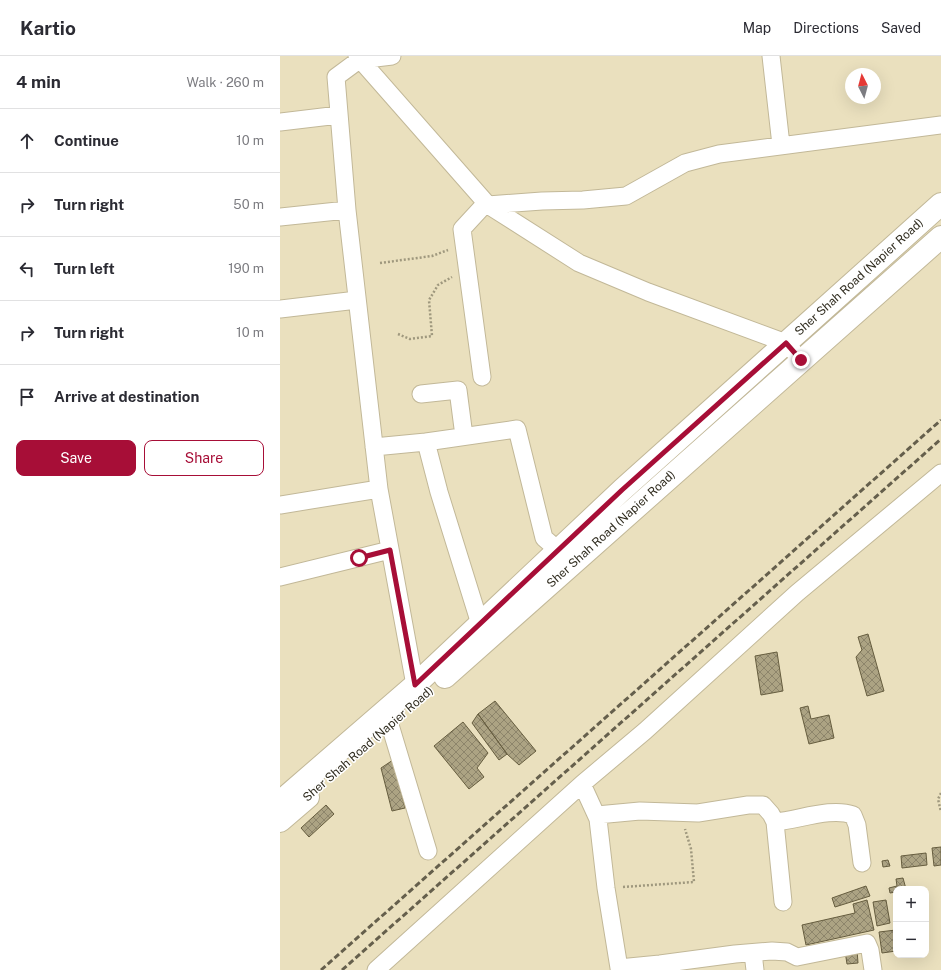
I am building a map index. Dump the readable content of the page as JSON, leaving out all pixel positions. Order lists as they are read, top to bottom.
{
  "streets": {
    "main road": ["Sher Shah Road (Napier Road)"]
  },
  "north": "top",
  "page": {
    "header": "Kartio",
    "nav": ["Map", "Directions", "Saved"],
    "heading": ["4 min", "Walk · 260 m"],
    "list": [
      ["Continue", "10 m"],
      ["Turn right", "50 m"],
      ["Turn left", "190 m"],
      ["Turn right", "10 m"],
      "Arrive at destination"
    ],
    "buttons": ["Save", "Share"],
    "map_buttons": ["+", "−"]
  }
}
